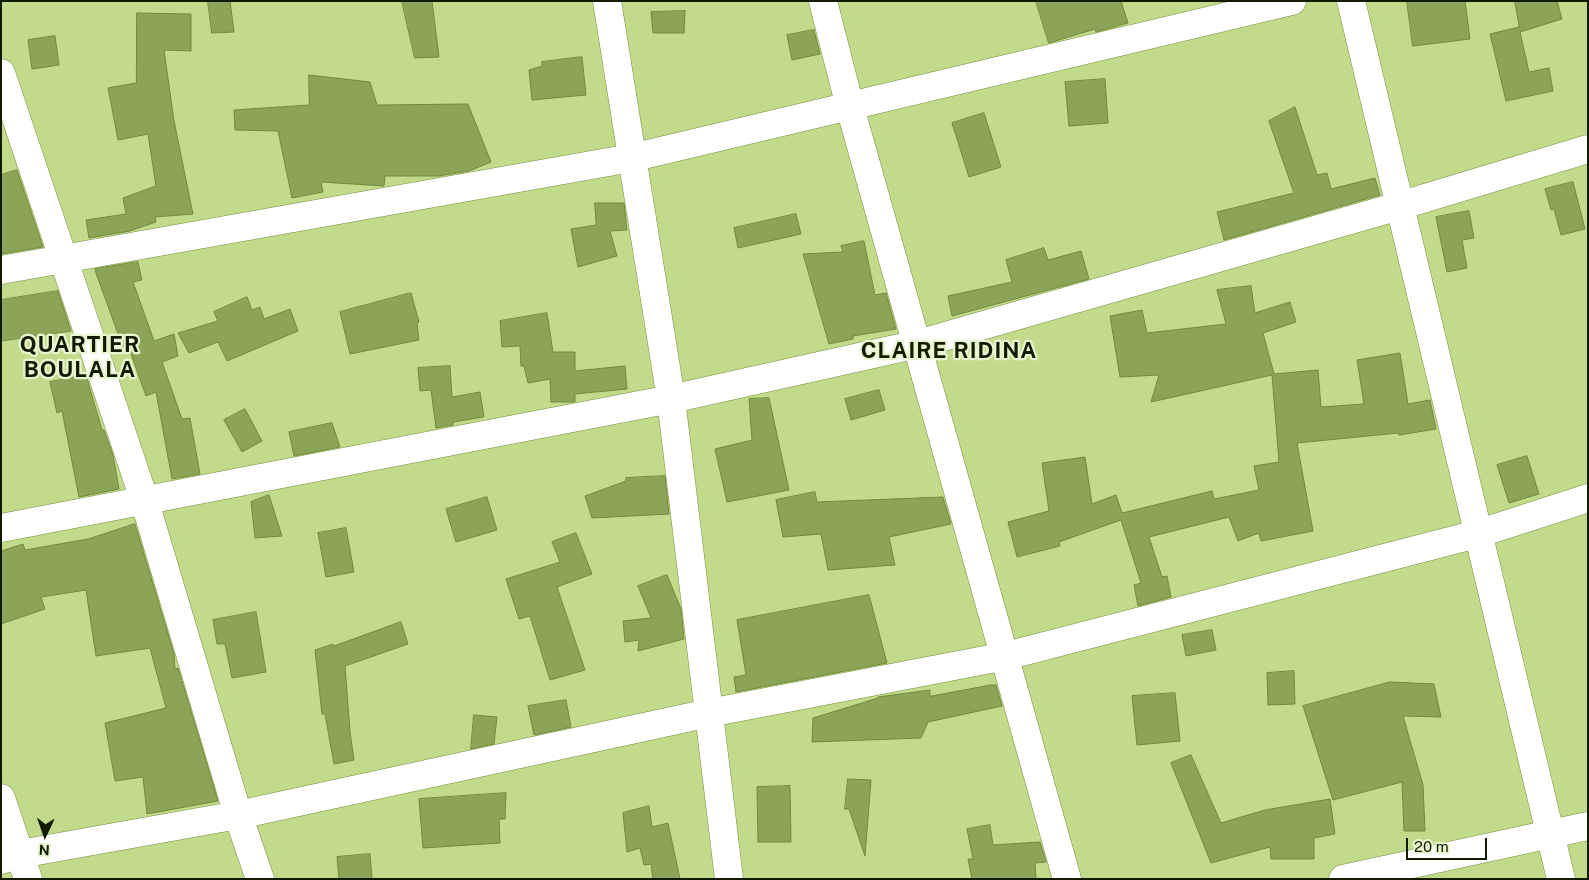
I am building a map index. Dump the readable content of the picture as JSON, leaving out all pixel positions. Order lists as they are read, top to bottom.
{
  "districts": ["QUARTIER BOULALA", "CLAIRE RIDINA"],
  "scale_bar": "20 m",
  "north": "bottom"
}
